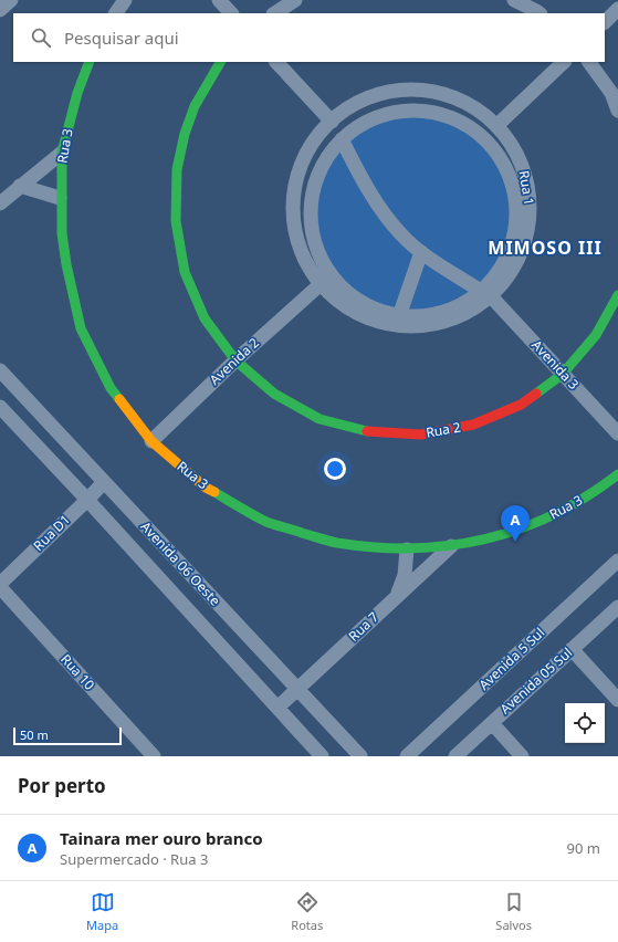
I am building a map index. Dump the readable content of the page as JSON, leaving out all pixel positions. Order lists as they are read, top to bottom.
{
  "streets": {
    "street": [
      "Rua 3",
      "Rua 1",
      "Avenida 2",
      "Avenida 3",
      "Rua 2",
      "Rua D1",
      "Avenida 06 Oeste",
      "Rua 7",
      "Avenida 5 Sul",
      "Rua 10",
      "Avenida 05 Sul"
    ]
  },
  "crossings": [
    ["Rua 3", "Avenida 2"],
    ["Rua 3", "Rua 7"],
    ["Rua 1", "Avenida 2"],
    ["Rua 1", "Avenida 3"],
    ["Avenida 2", "Rua 2"],
    ["Avenida 3", "Rua 2"],
    ["Rua D1", "Avenida 06 Oeste"],
    ["Avenida 06 Oeste", "Rua 7"]
  ],
  "districts": ["MIMOSO III"],
  "scale_bar": "50 m",
  "page": {
    "search": "Pesquisar aqui",
    "pins": "A",
    "scale": "50 m",
    "heading": "Por perto",
    "list": [
      {
        "mark": "A",
        "name": "Tainara mer ouro branco",
        "note": "Supermercado · Rua 3",
        "value": "90 m"
      }
    ],
    "nav": ["Mapa", "Rotas", "Salvos"]
  }
}
